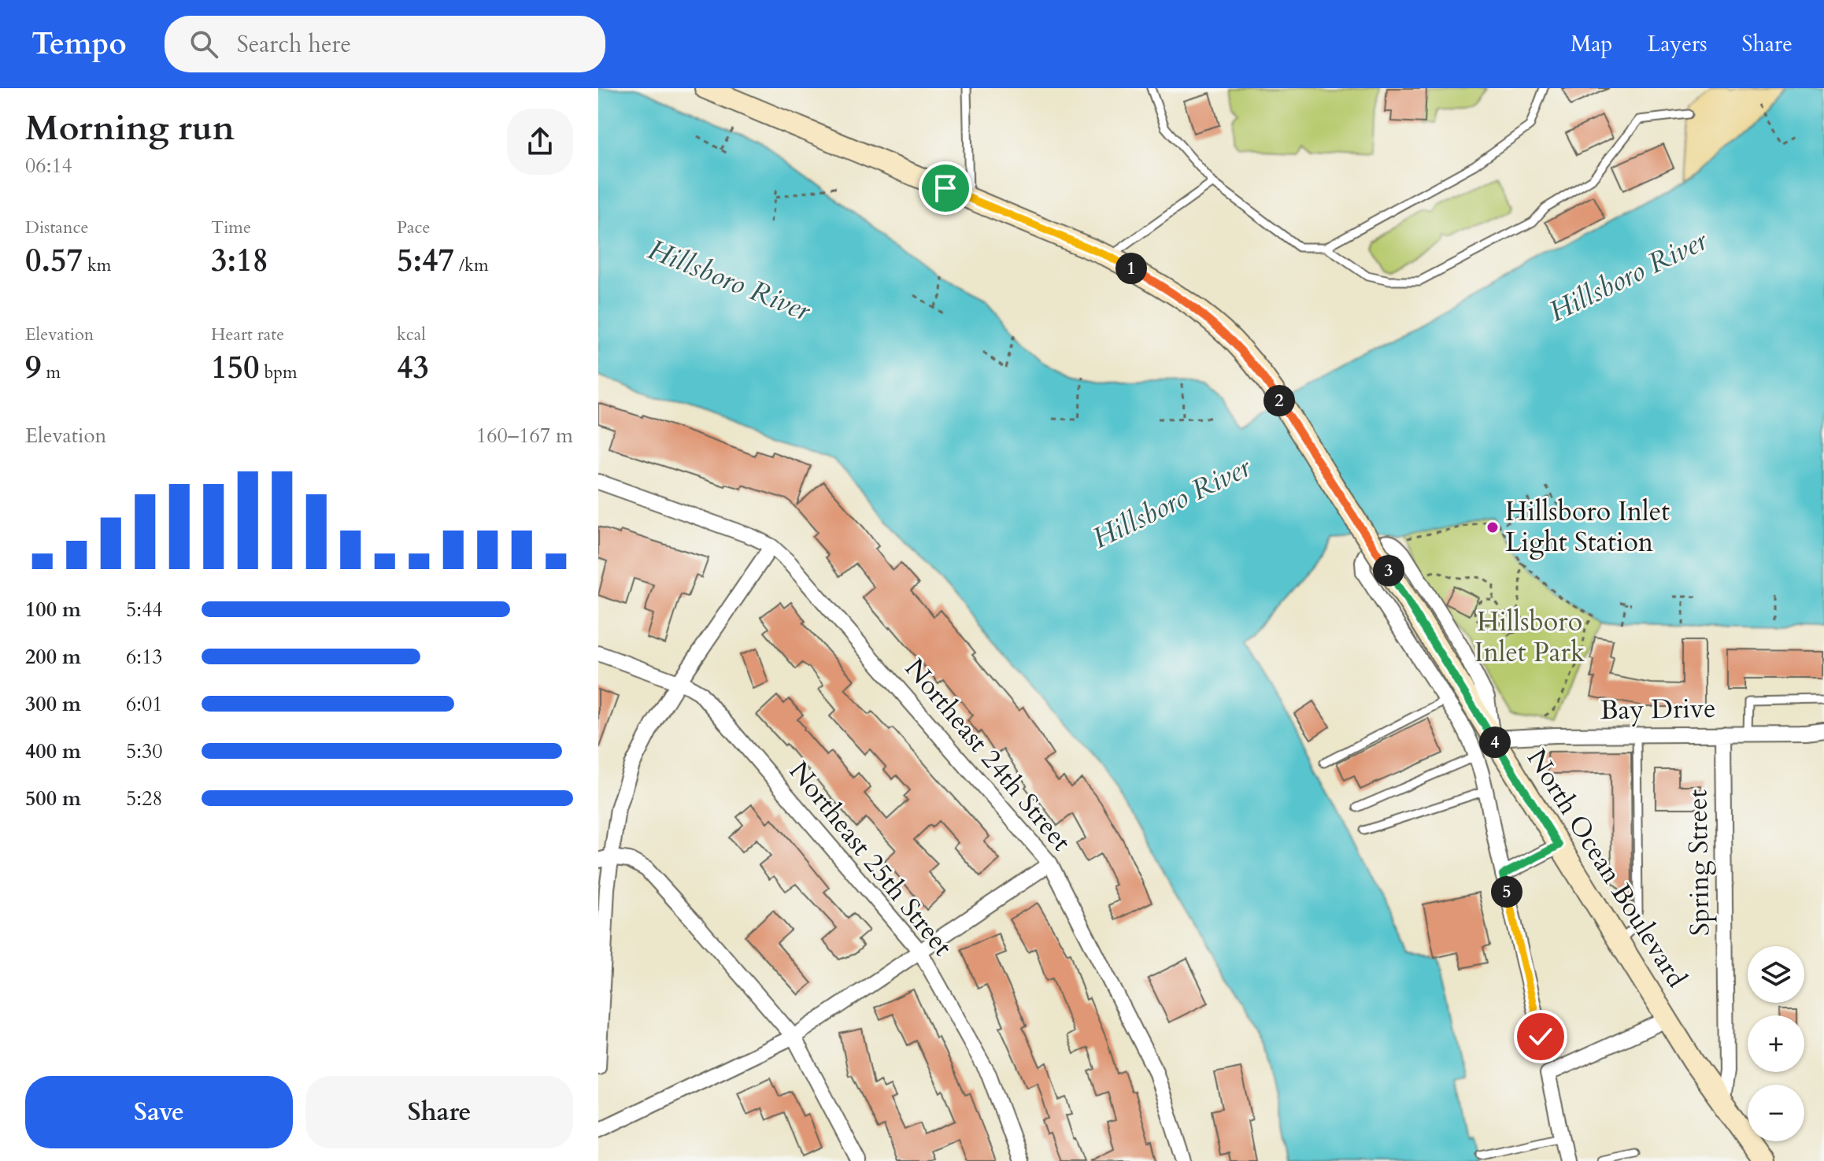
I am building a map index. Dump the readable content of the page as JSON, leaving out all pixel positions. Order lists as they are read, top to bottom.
{
  "streets": {
    "main road": ["North Ocean Boulevard"],
    "street": [
      "Bay Drive",
      "Northeast 24th Street",
      "Northeast 25th Street",
      "Spring Street"
    ]
  },
  "crossings": [
    ["Bay Drive", "Spring Street"],
    ["Bay Drive", "North Ocean Boulevard"],
    ["Spring Street", "North Ocean Boulevard"]
  ],
  "water": ["Hillsboro River"],
  "parks": ["Hillsboro Inlet Park"],
  "places": ["Hillsboro Inlet Light Station"],
  "page": {
    "header": "Tempo",
    "search": "Search here",
    "nav": ["Map", "Layers", "Share"],
    "heading": ["Morning run", "06:14"],
    "stats": [
      ["Distance", "0.57 km"],
      ["Time", "3:18"],
      ["Pace", "5:47 /km"],
      ["Elevation", "9 m"],
      ["Heart rate", "150 bpm"],
      ["kcal", "43"]
    ],
    "pins": [
      "1",
      "2",
      "3",
      "4",
      "5"
    ],
    "chart": ["Elevation", "160–167 m"],
    "list": [
      {
        "name": "100 m",
        "note": "5:44"
      },
      {
        "name": "200 m",
        "note": "6:13"
      },
      {
        "name": "300 m",
        "note": "6:01"
      },
      {
        "name": "400 m",
        "note": "5:30"
      },
      {
        "name": "500 m",
        "note": "5:28"
      }
    ],
    "map_buttons": ["+", "−"],
    "buttons": ["Save", "Share"]
  }
}
